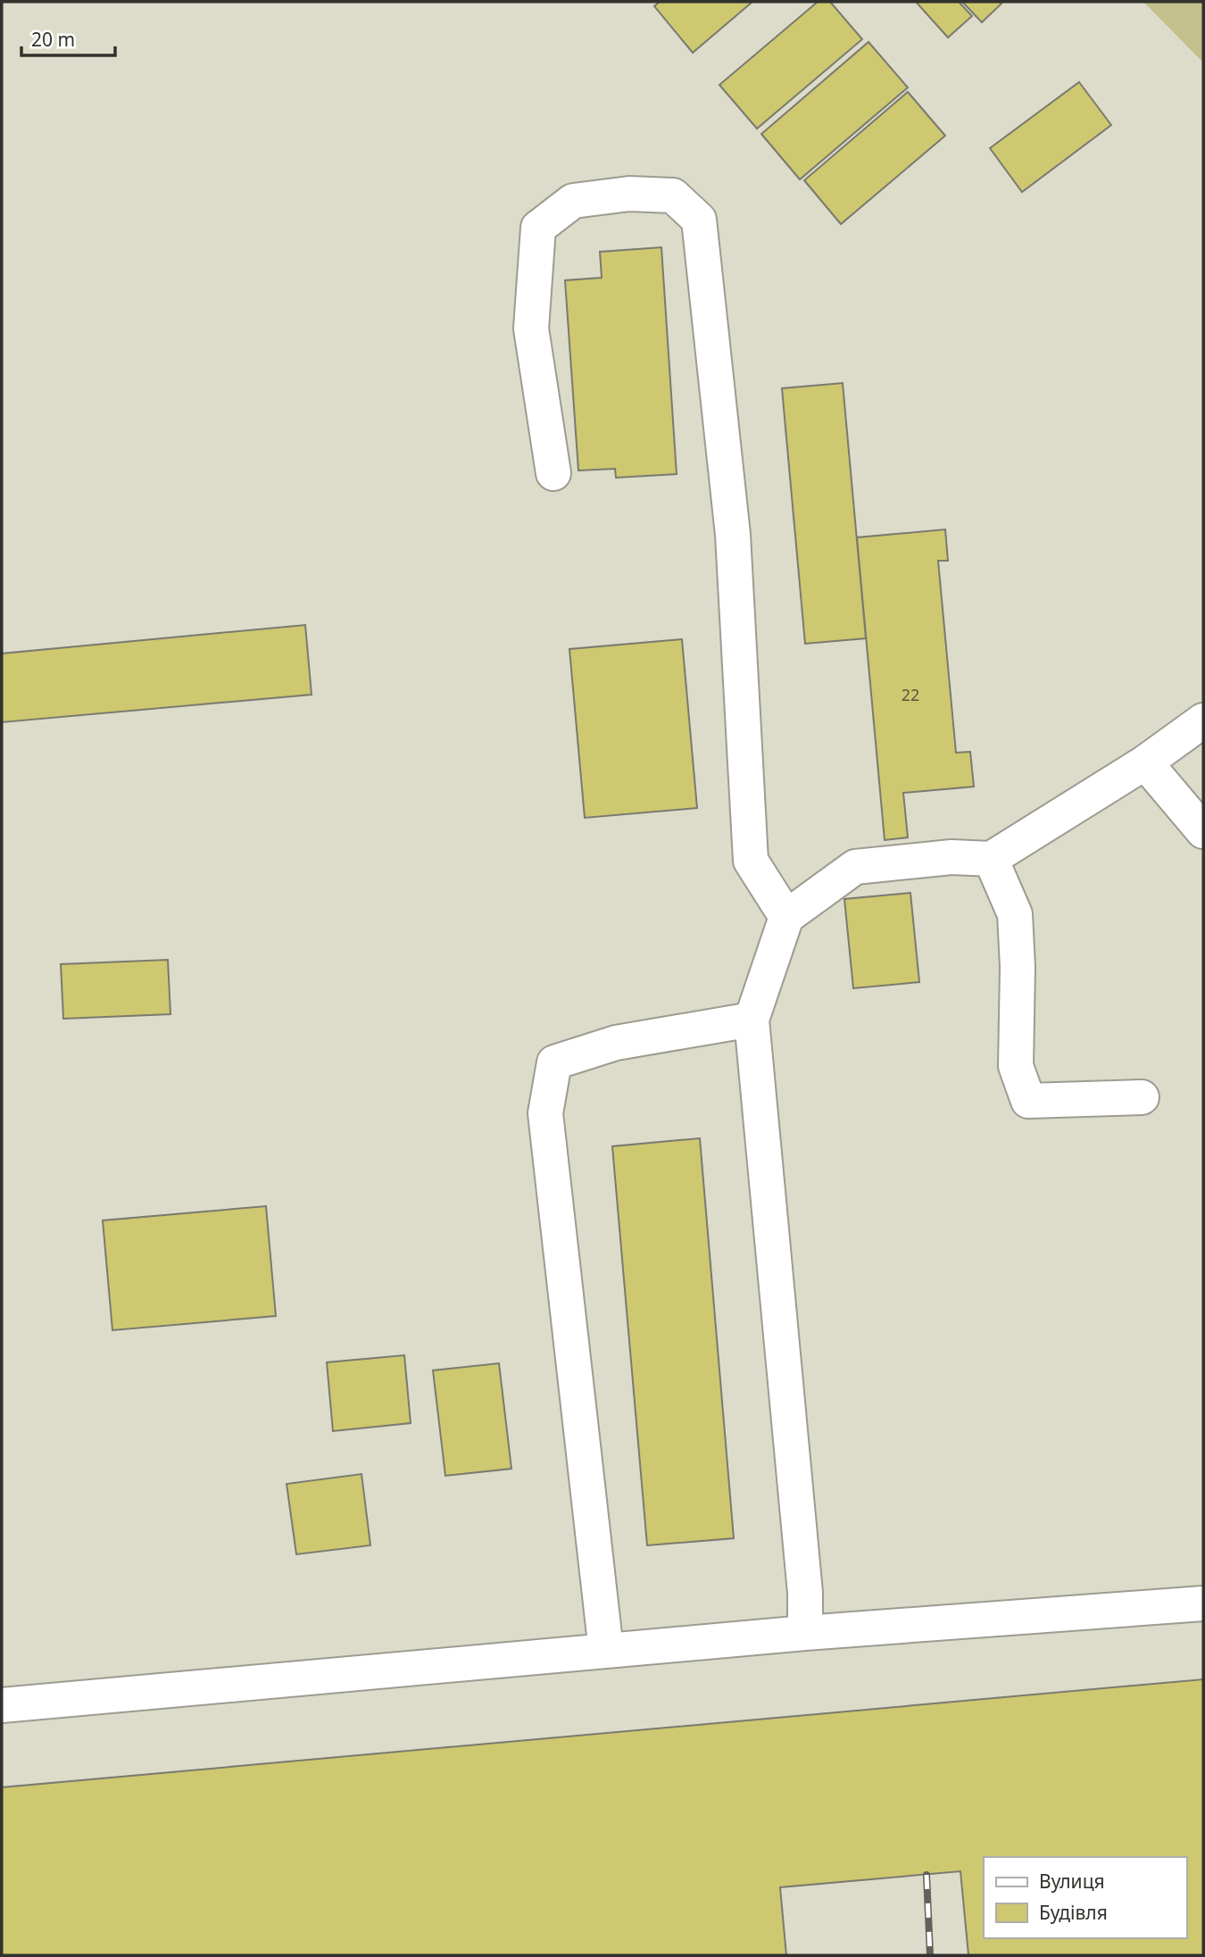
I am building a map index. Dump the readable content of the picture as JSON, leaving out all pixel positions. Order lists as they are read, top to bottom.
{
  "house_numbers": ["22"],
  "legend": ["Вулиця", "Будівля"],
  "scale_bar": "20 m"
}
